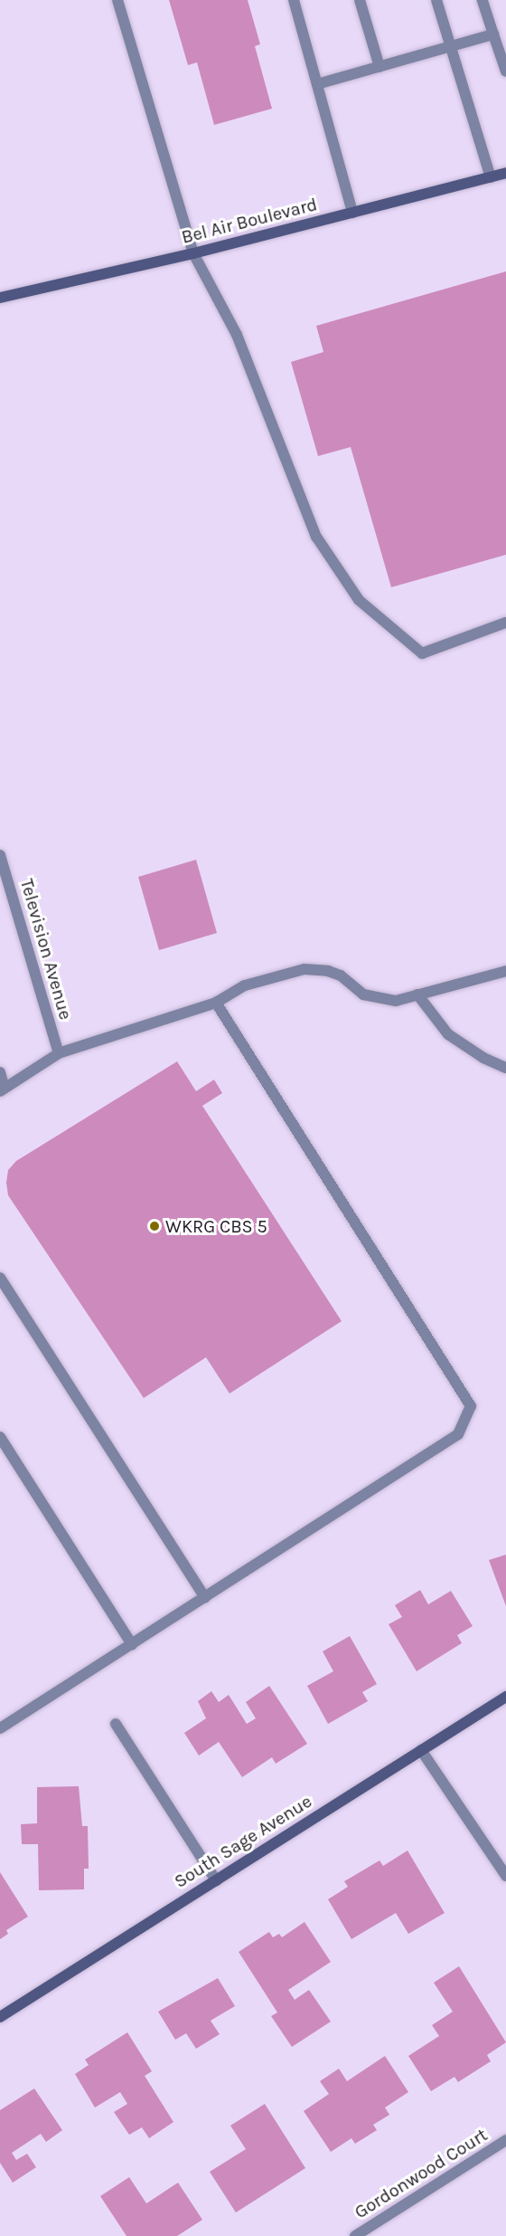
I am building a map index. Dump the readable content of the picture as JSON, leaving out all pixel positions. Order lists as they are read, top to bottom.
{
  "streets": {
    "street": [
      "Bel Air Boulevard",
      "Television Avenue",
      "South Sage Avenue",
      "Gordonwood Court"
    ]
  },
  "places": ["WKRG CBS 5"]
}
